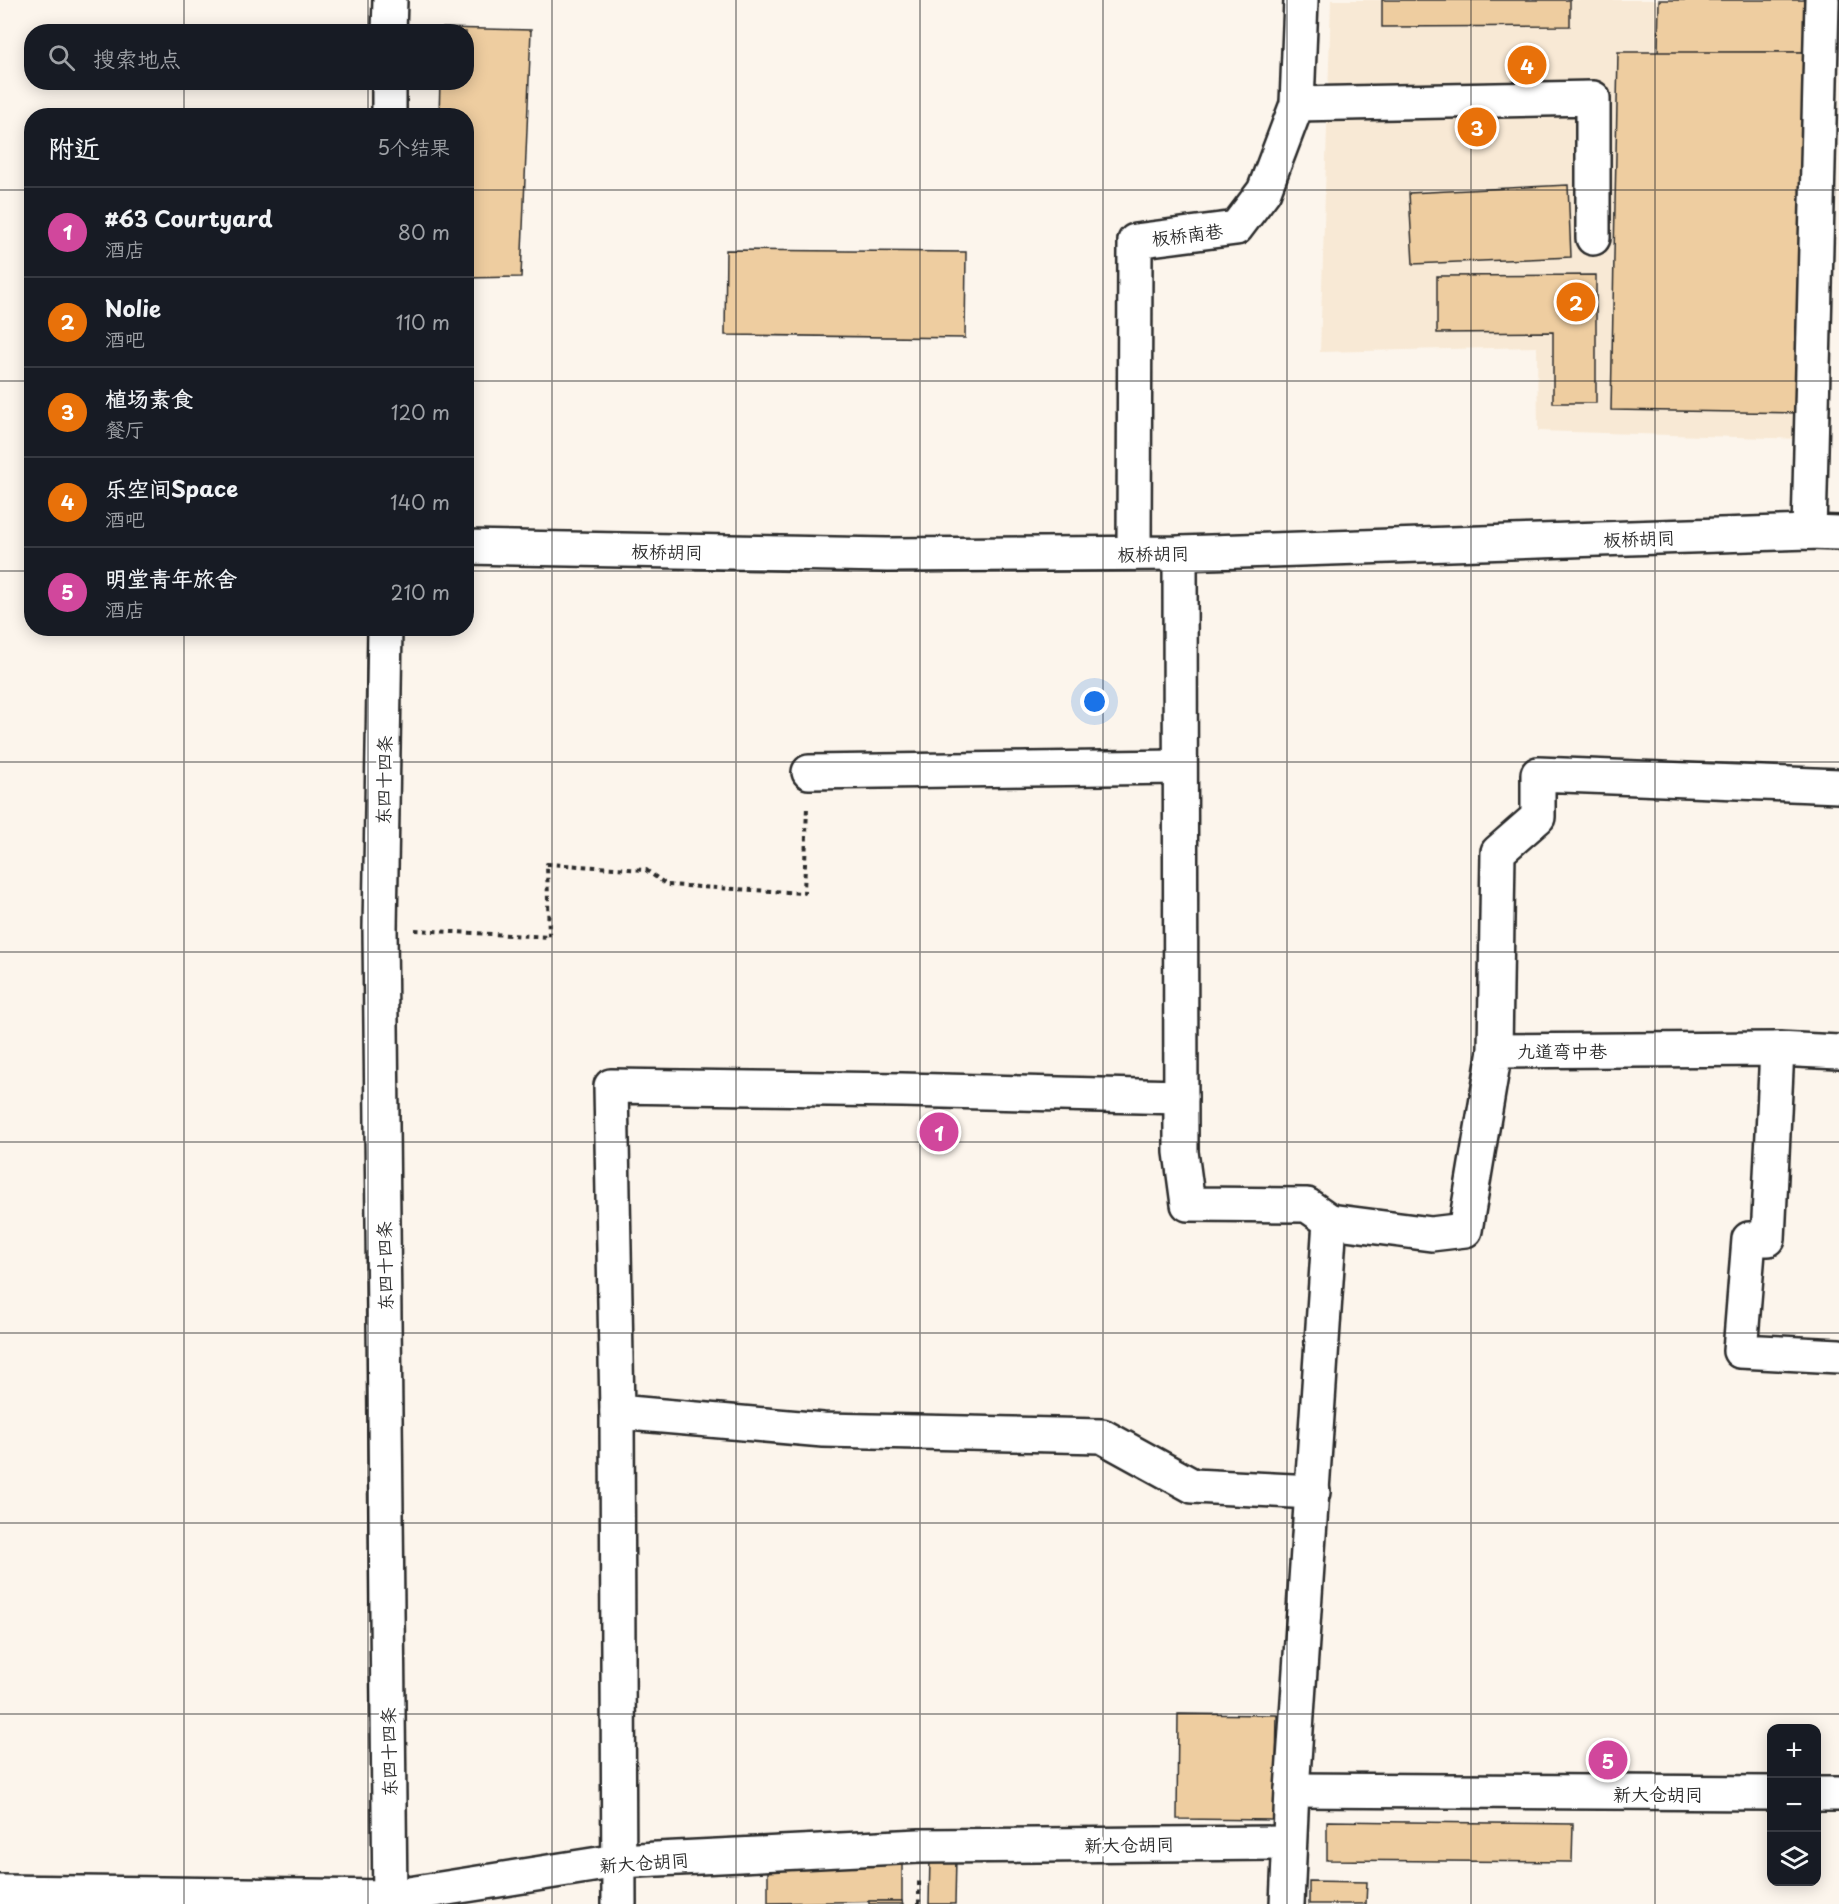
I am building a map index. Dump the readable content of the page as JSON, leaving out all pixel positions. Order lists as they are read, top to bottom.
{
  "streets": {
    "street": [
      "板桥南巷",
      "板桥胡同",
      "东四十四条",
      "九道弯中巷",
      "新大仓胡同"
    ]
  },
  "crossings": [
    ["板桥南巷", "板桥胡同"],
    ["东四十四条", "新大仓胡同"]
  ],
  "page": {
    "search": "搜索地点",
    "pins": [
      "4",
      "3",
      "2",
      "1",
      "5"
    ],
    "heading": ["附近", "5个结果"],
    "list": [
      {
        "mark": "1",
        "name": "#63 Courtyard",
        "note": "酒店",
        "value": "80 m"
      },
      {
        "mark": "2",
        "name": "Nolie",
        "note": "酒吧",
        "value": "110 m"
      },
      {
        "mark": "3",
        "name": "植场素食",
        "note": "餐厅",
        "value": "120 m"
      },
      {
        "mark": "4",
        "name": "乐空间Space",
        "note": "酒吧",
        "value": "140 m"
      },
      {
        "mark": "5",
        "name": "明堂青年旅舍",
        "note": "酒店",
        "value": "210 m"
      }
    ],
    "map_buttons": ["+", "−"]
  }
}
